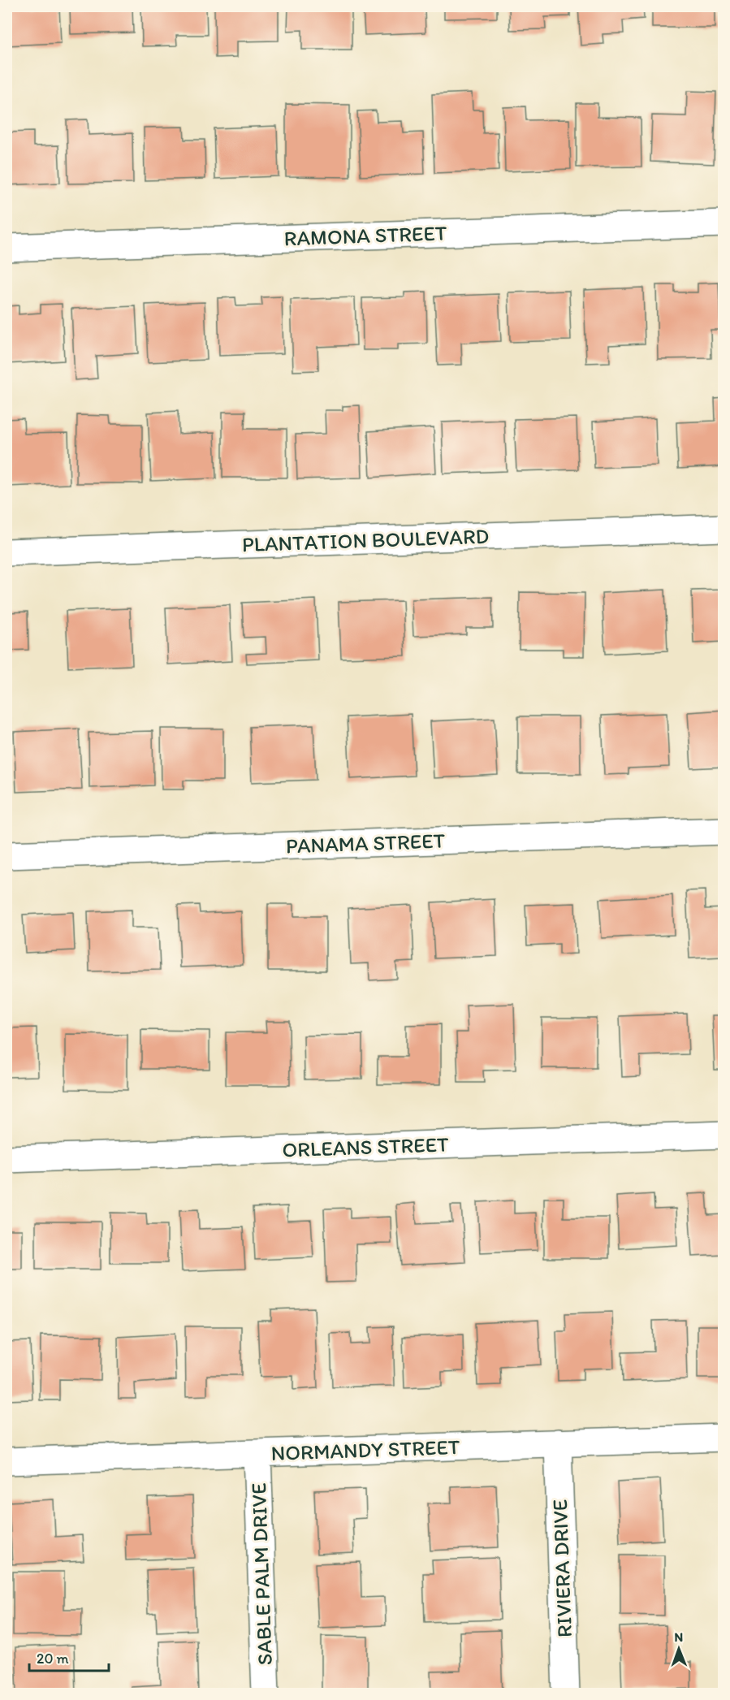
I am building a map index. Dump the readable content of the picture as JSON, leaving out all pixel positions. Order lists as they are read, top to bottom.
{
  "streets": {
    "street": [
      "RAMONA STREET",
      "PLANTATION BOULEVARD",
      "PANAMA STREET",
      "ORLEANS STREET",
      "NORMANDY STREET",
      "RIVIERA DRIVE",
      "SABLE PALM DRIVE"
    ]
  },
  "crossings": [
    ["NORMANDY STREET", "RIVIERA DRIVE"],
    ["NORMANDY STREET", "SABLE PALM DRIVE"]
  ],
  "scale_bar": "20 m",
  "north": "top"
}
